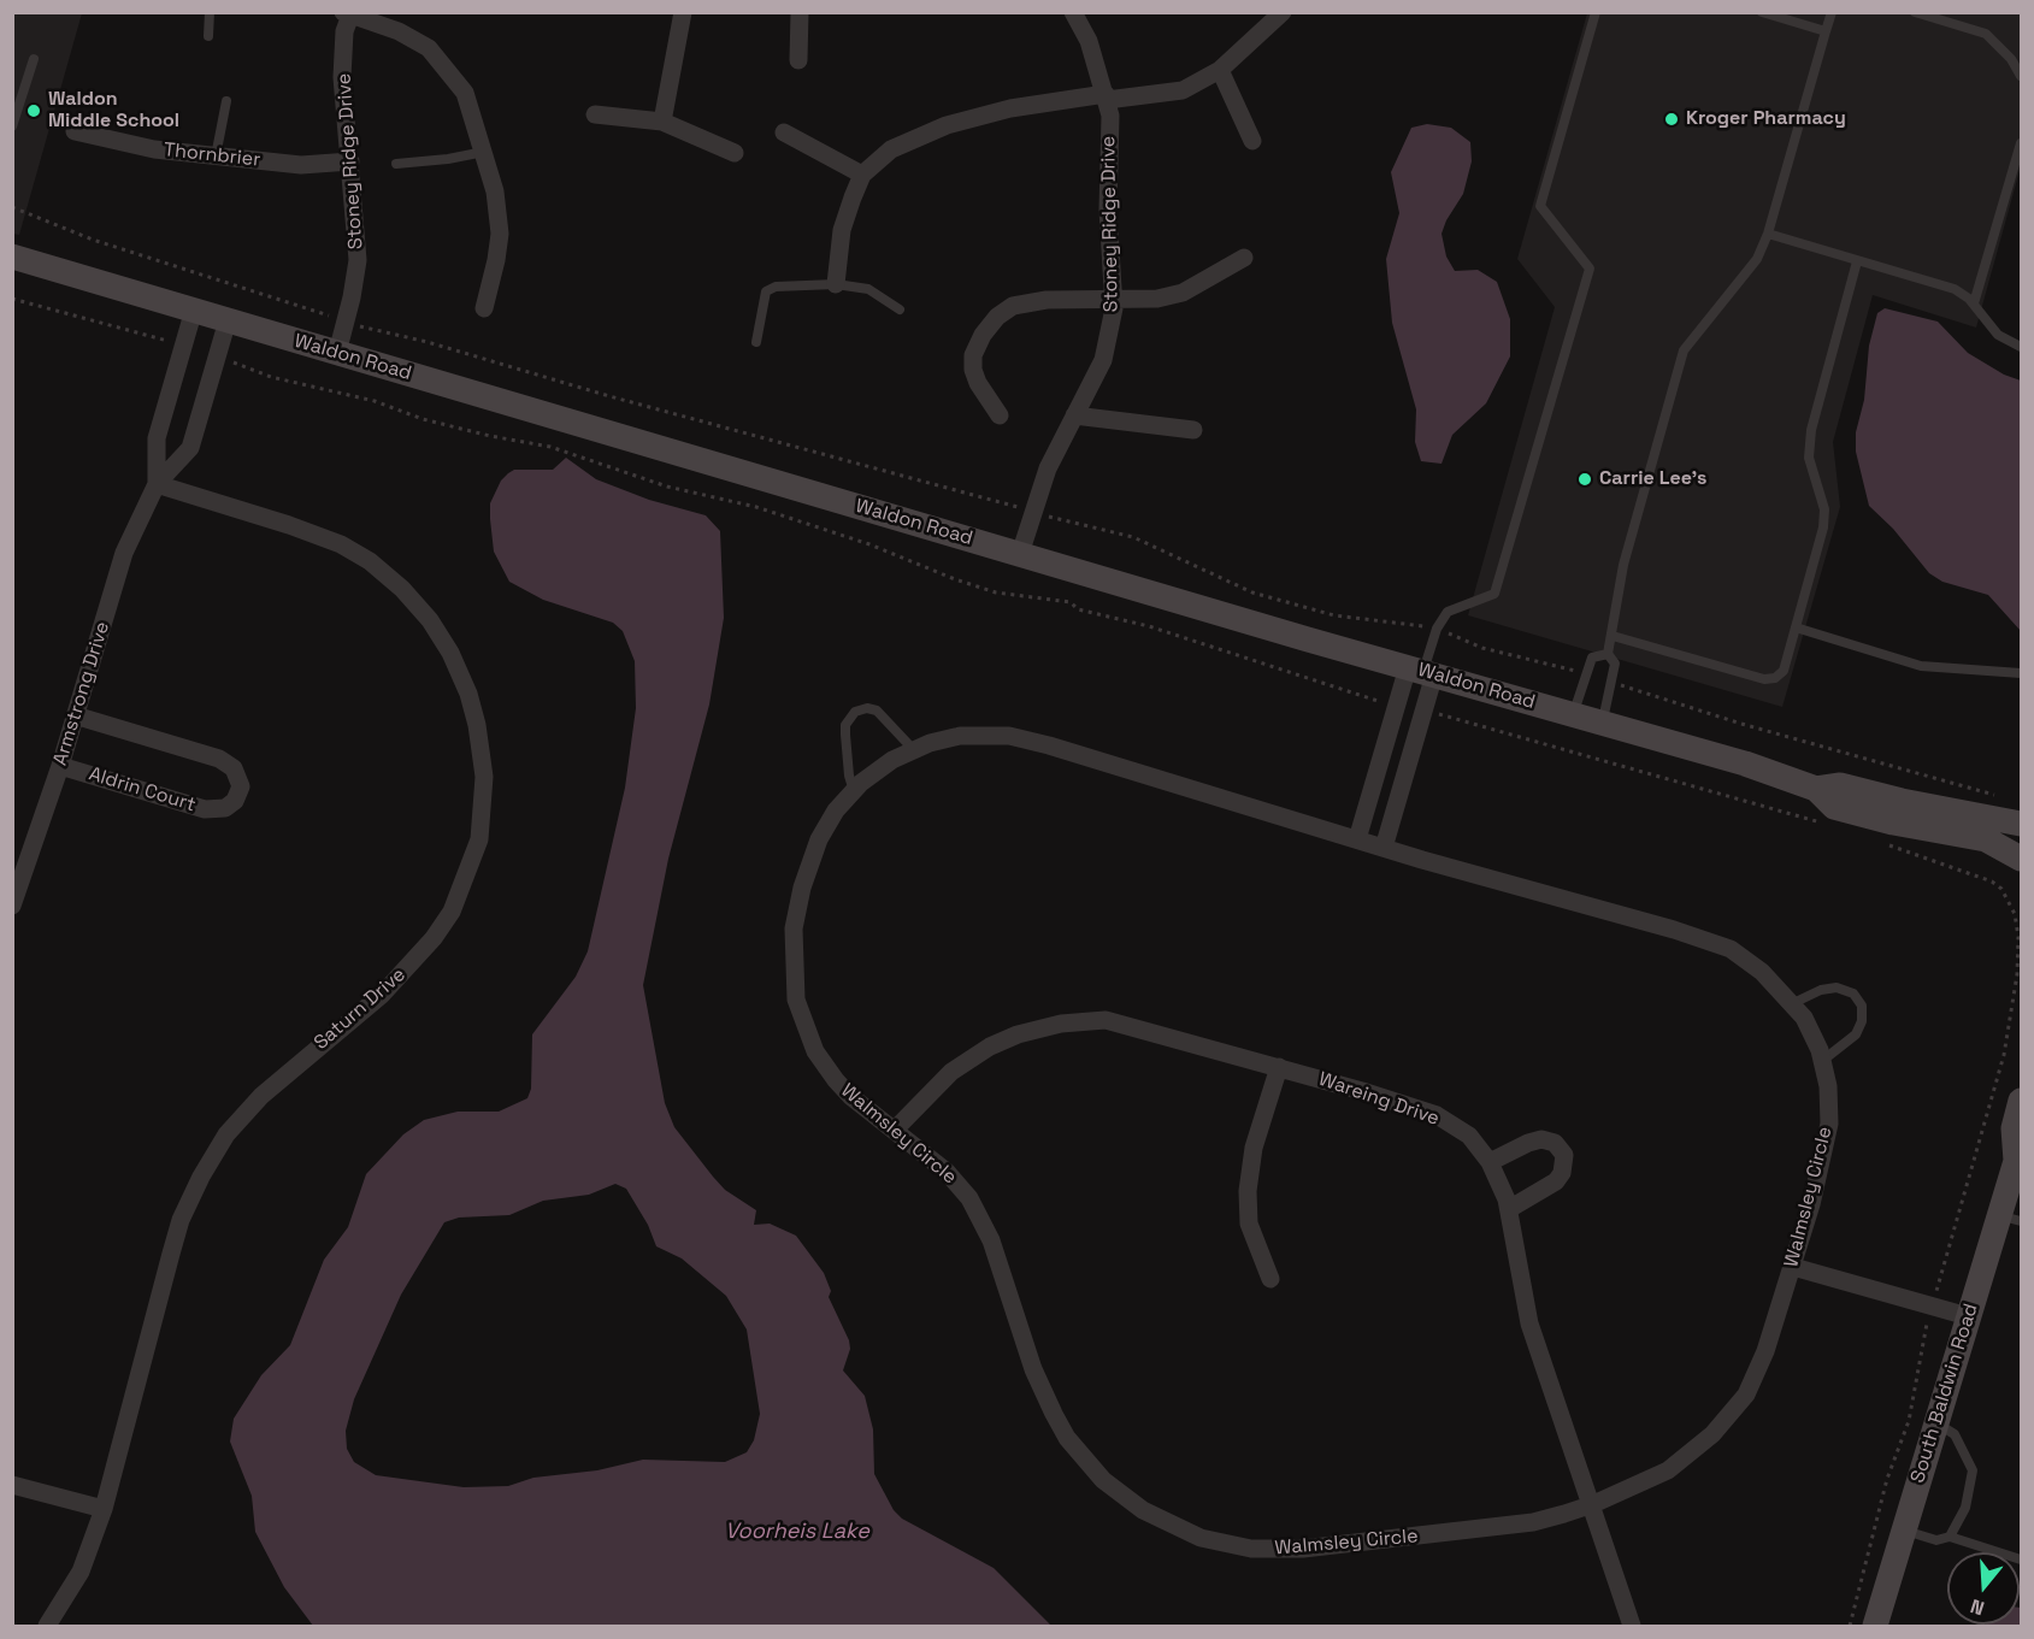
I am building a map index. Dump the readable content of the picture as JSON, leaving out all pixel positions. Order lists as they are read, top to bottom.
{
  "streets": {
    "street": [
      "Thornbrier",
      "Stoney Ridge Drive",
      "Waldon Road",
      "Armstrong Drive",
      "Aldrin Court",
      "Saturn Drive",
      "Wareing Drive",
      "Walmsley Circle",
      "South Baldwin Road"
    ]
  },
  "crossings": [
    ["Thornbrier", "Stoney Ridge Drive"],
    ["Stoney Ridge Drive", "Waldon Road"],
    ["Waldon Road", "Armstrong Drive"],
    ["Armstrong Drive", "Aldrin Court"],
    ["Armstrong Drive", "Saturn Drive"],
    ["Wareing Drive", "Walmsley Circle"]
  ],
  "water": ["Voorheis Lake"],
  "places": ["Waldon Middle School", "Kroger Pharmacy", "Carrie Lee’s"],
  "north": "bottom"
}
